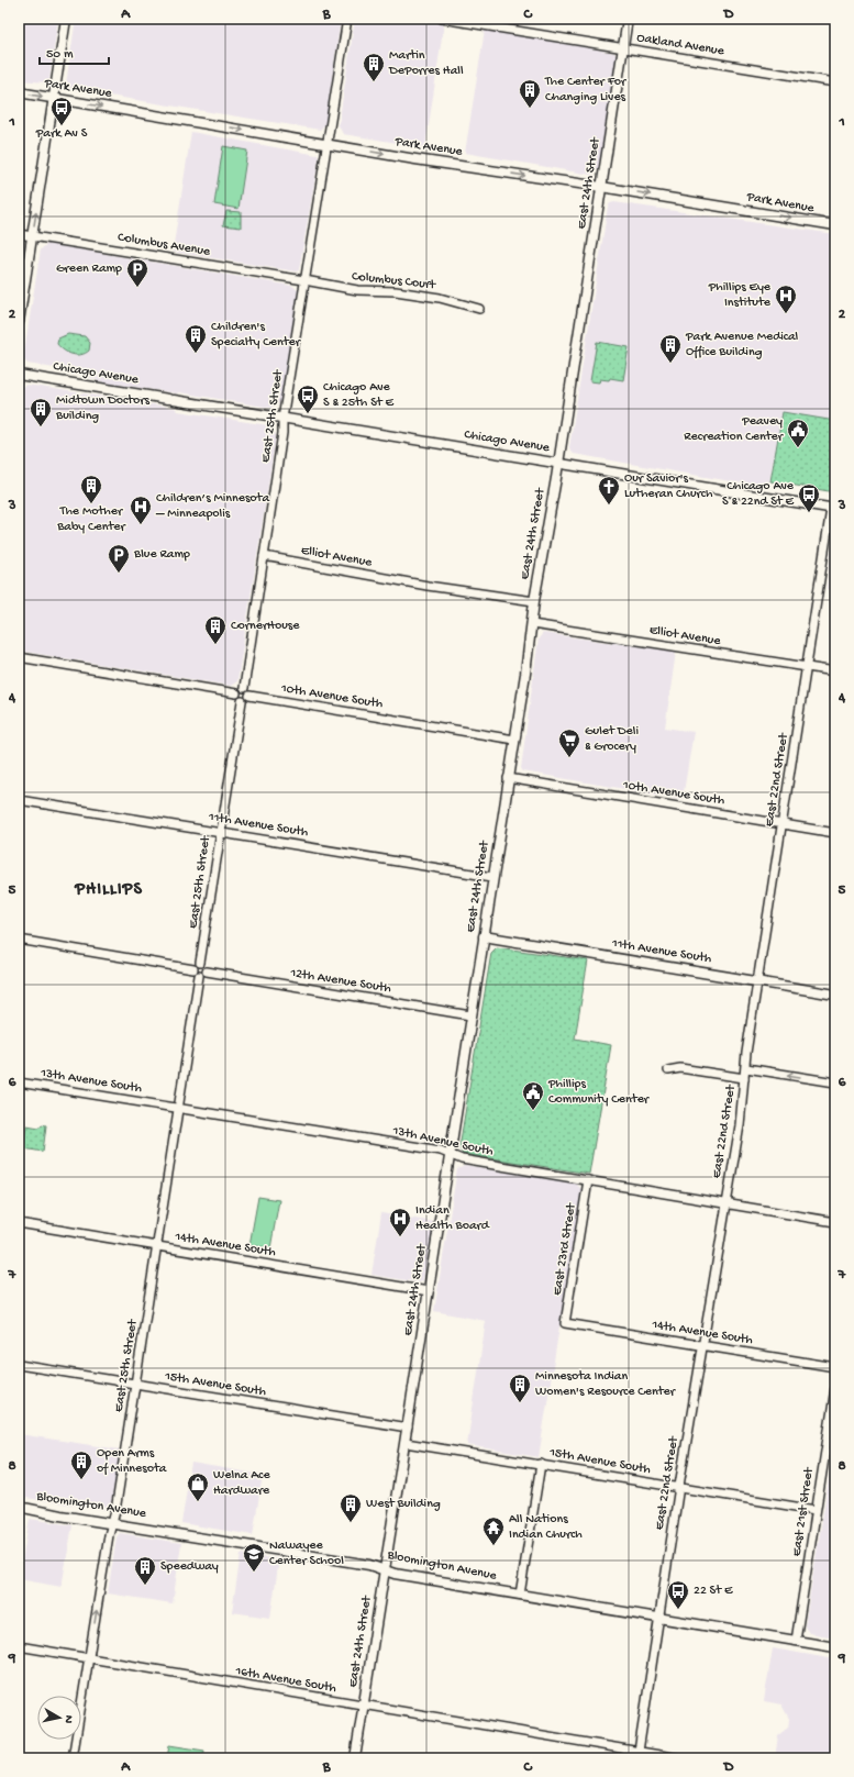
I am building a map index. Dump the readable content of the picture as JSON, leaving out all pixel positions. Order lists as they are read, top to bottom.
{
  "streets": {
    "street": [
      "Oakland Avenue",
      "Park Avenue",
      "East 24th Street",
      "Columbus Avenue",
      "Columbus Court",
      "Chicago Avenue",
      "East 25th Street",
      "Elliot Avenue",
      "10th Avenue South",
      "East 22nd Street",
      "11th Avenue South",
      "12th Avenue South",
      "13th Avenue South",
      "14th Avenue South",
      "East 23rd Street",
      "15th Avenue South",
      "Bloomington Avenue",
      "East 21st Street",
      "16th Avenue South"
    ]
  },
  "crossings": [
    ["Oakland Avenue", "East 24th Street"],
    ["Park Avenue", "East 24th Street"],
    ["Park Avenue", "East 25th Street"],
    ["East 24th Street", "Chicago Avenue"],
    ["East 24th Street", "Elliot Avenue"],
    ["East 24th Street", "10th Avenue South"],
    ["East 24th Street", "11th Avenue South"],
    ["East 24th Street", "12th Avenue South"],
    ["East 24th Street", "13th Avenue South"],
    ["East 24th Street", "14th Avenue South"],
    ["East 24th Street", "15th Avenue South"],
    ["East 24th Street", "Bloomington Avenue"],
    ["East 24th Street", "16th Avenue South"],
    ["Columbus Avenue", "Columbus Court"],
    ["Columbus Avenue", "East 25th Street"],
    ["Columbus Court", "East 25th Street"],
    ["Chicago Avenue", "East 25th Street"],
    ["Chicago Avenue", "East 22nd Street"],
    ["East 25th Street", "Elliot Avenue"],
    ["East 25th Street", "10th Avenue South"],
    ["East 25th Street", "11th Avenue South"],
    ["East 25th Street", "12th Avenue South"],
    ["East 25th Street", "13th Avenue South"],
    ["East 25th Street", "14th Avenue South"],
    ["East 25th Street", "15th Avenue South"],
    ["East 25th Street", "Bloomington Avenue"],
    ["East 25th Street", "16th Avenue South"],
    ["Elliot Avenue", "East 22nd Street"],
    ["10th Avenue South", "East 22nd Street"],
    ["East 22nd Street", "11th Avenue South"],
    ["East 22nd Street", "13th Avenue South"],
    ["East 22nd Street", "14th Avenue South"],
    ["East 22nd Street", "15th Avenue South"],
    ["East 22nd Street", "Bloomington Avenue"],
    ["East 22nd Street", "16th Avenue South"],
    ["13th Avenue South", "East 23rd Street"],
    ["14th Avenue South", "East 23rd Street"],
    ["15th Avenue South", "East 21st Street"],
    ["Bloomington Avenue", "East 21st Street"]
  ],
  "one_way": ["Park Avenue"],
  "districts": ["PHILLIPS"],
  "places": {
    "building": [
      "Martin DePorres Hall",
      "The Center For Changing Lives",
      "Children's Specialty Center",
      "Park Avenue Medical Office Building",
      "Midtown Doctors Building",
      "The Mother Baby Center",
      "CornerHouse",
      "Minnesota Indian Women's Resource Center",
      "Open Arms of Minnesota",
      "West Building",
      "Speedway"
    ],
    "bus stop": [
      "Park Av S",
      "Chicago Ave S & 25th St E",
      "Chicago Ave S & 22nd St E",
      "22 St E"
    ],
    "parking": ["Green Ramp", "Blue Ramp"],
    "hospital": ["Phillips Eye Institute", "Children’s Minnesota – Minneapolis", "Indian Health Board"],
    "public building": ["Peavey Recreation Center", "Phillips Community Center"],
    "church": ["Our Savior's Lutheran Church"],
    "supermarket": ["Gulet Deli & Grocery"],
    "shop": ["Welna Ace Hardware"],
    "temple": ["All Nations Indian Church"],
    "school or university": ["Nawayee Center School"]
  },
  "scale_bar": "50 m",
  "north": "right",
  "grid": {
    "columns": [
      "A",
      "B",
      "C",
      "D"
    ],
    "rows": [
      "1",
      "2",
      "3",
      "4",
      "5",
      "6",
      "7",
      "8",
      "9"
    ]
  }
}
